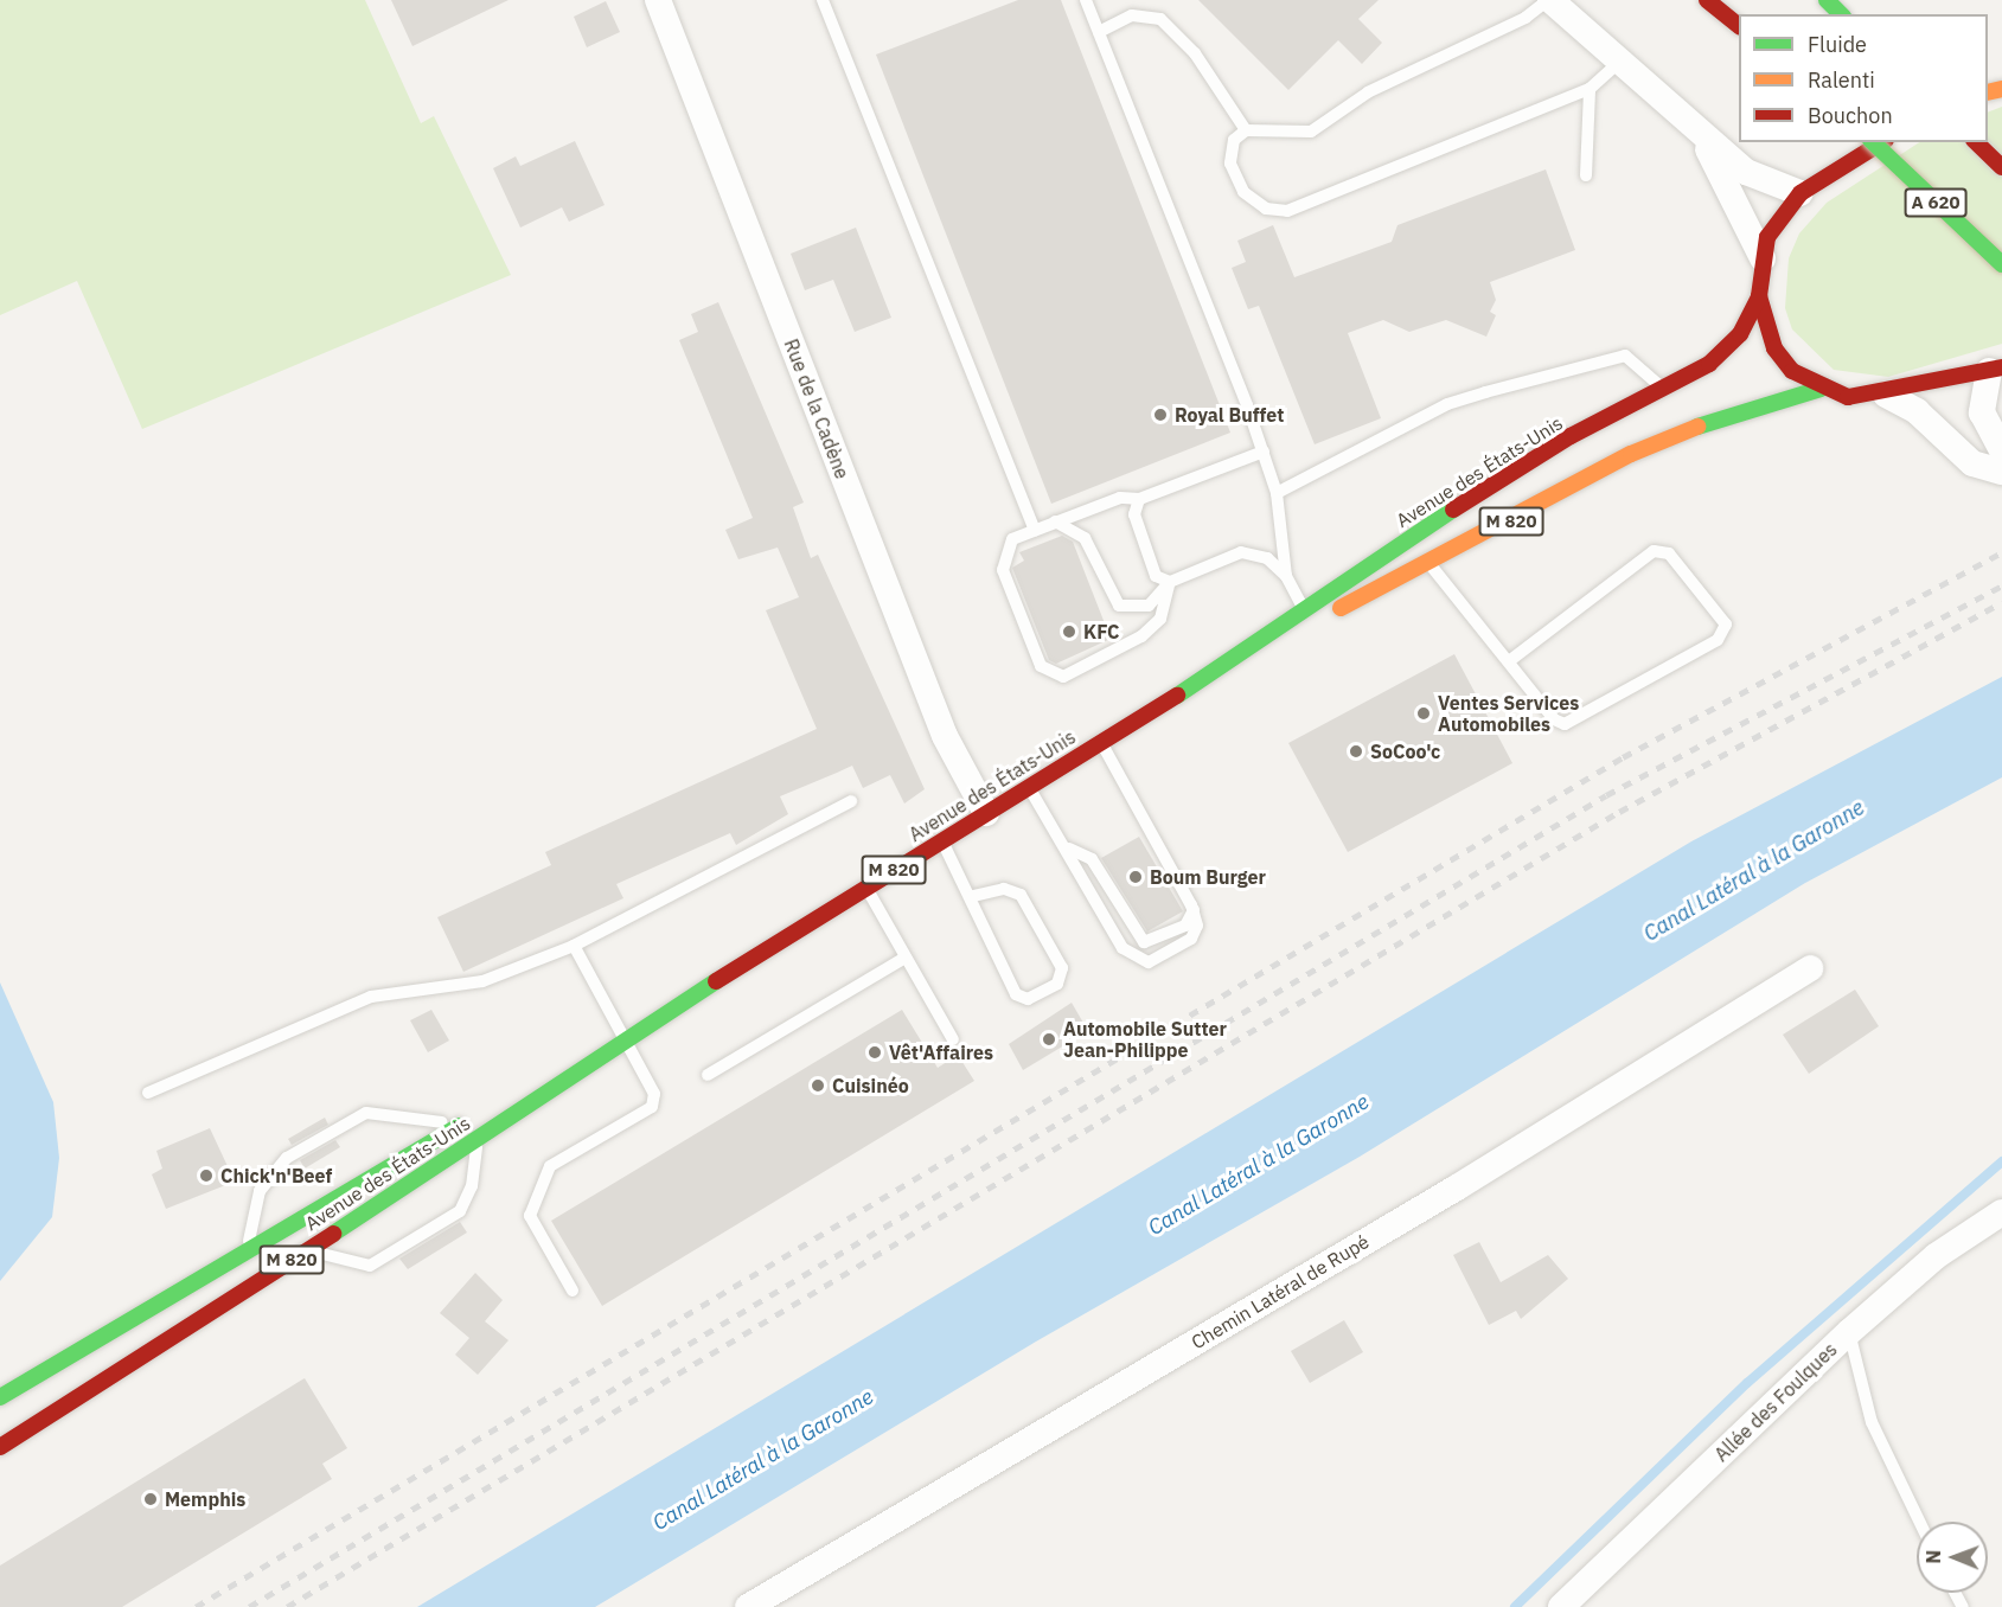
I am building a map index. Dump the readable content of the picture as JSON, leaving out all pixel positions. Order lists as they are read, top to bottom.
{
  "streets": {
    "main road": ["A 620", "Avenue des États-Unis", "M 820"],
    "street": ["Rue de la Cadène", "Chemin Latéral de Rupé", "Allée des Foulques"]
  },
  "crossings": [
    ["Rue de la Cadène", "Avenue des États-Unis"]
  ],
  "water": ["Canal Latéral à la Garonne"],
  "places": [
    "Royal Buffet",
    "KFC",
    "Ventes Services Automobiles",
    "SoCoo'c",
    "Boum Burger",
    "Automobile Sutter Jean-Philippe",
    "Vêt'Affaires",
    "Cuisinéo",
    "Chick'n'Beef",
    "Memphis"
  ],
  "legend": ["Fluide", "Ralenti", "Bouchon"],
  "north": "left"
}
